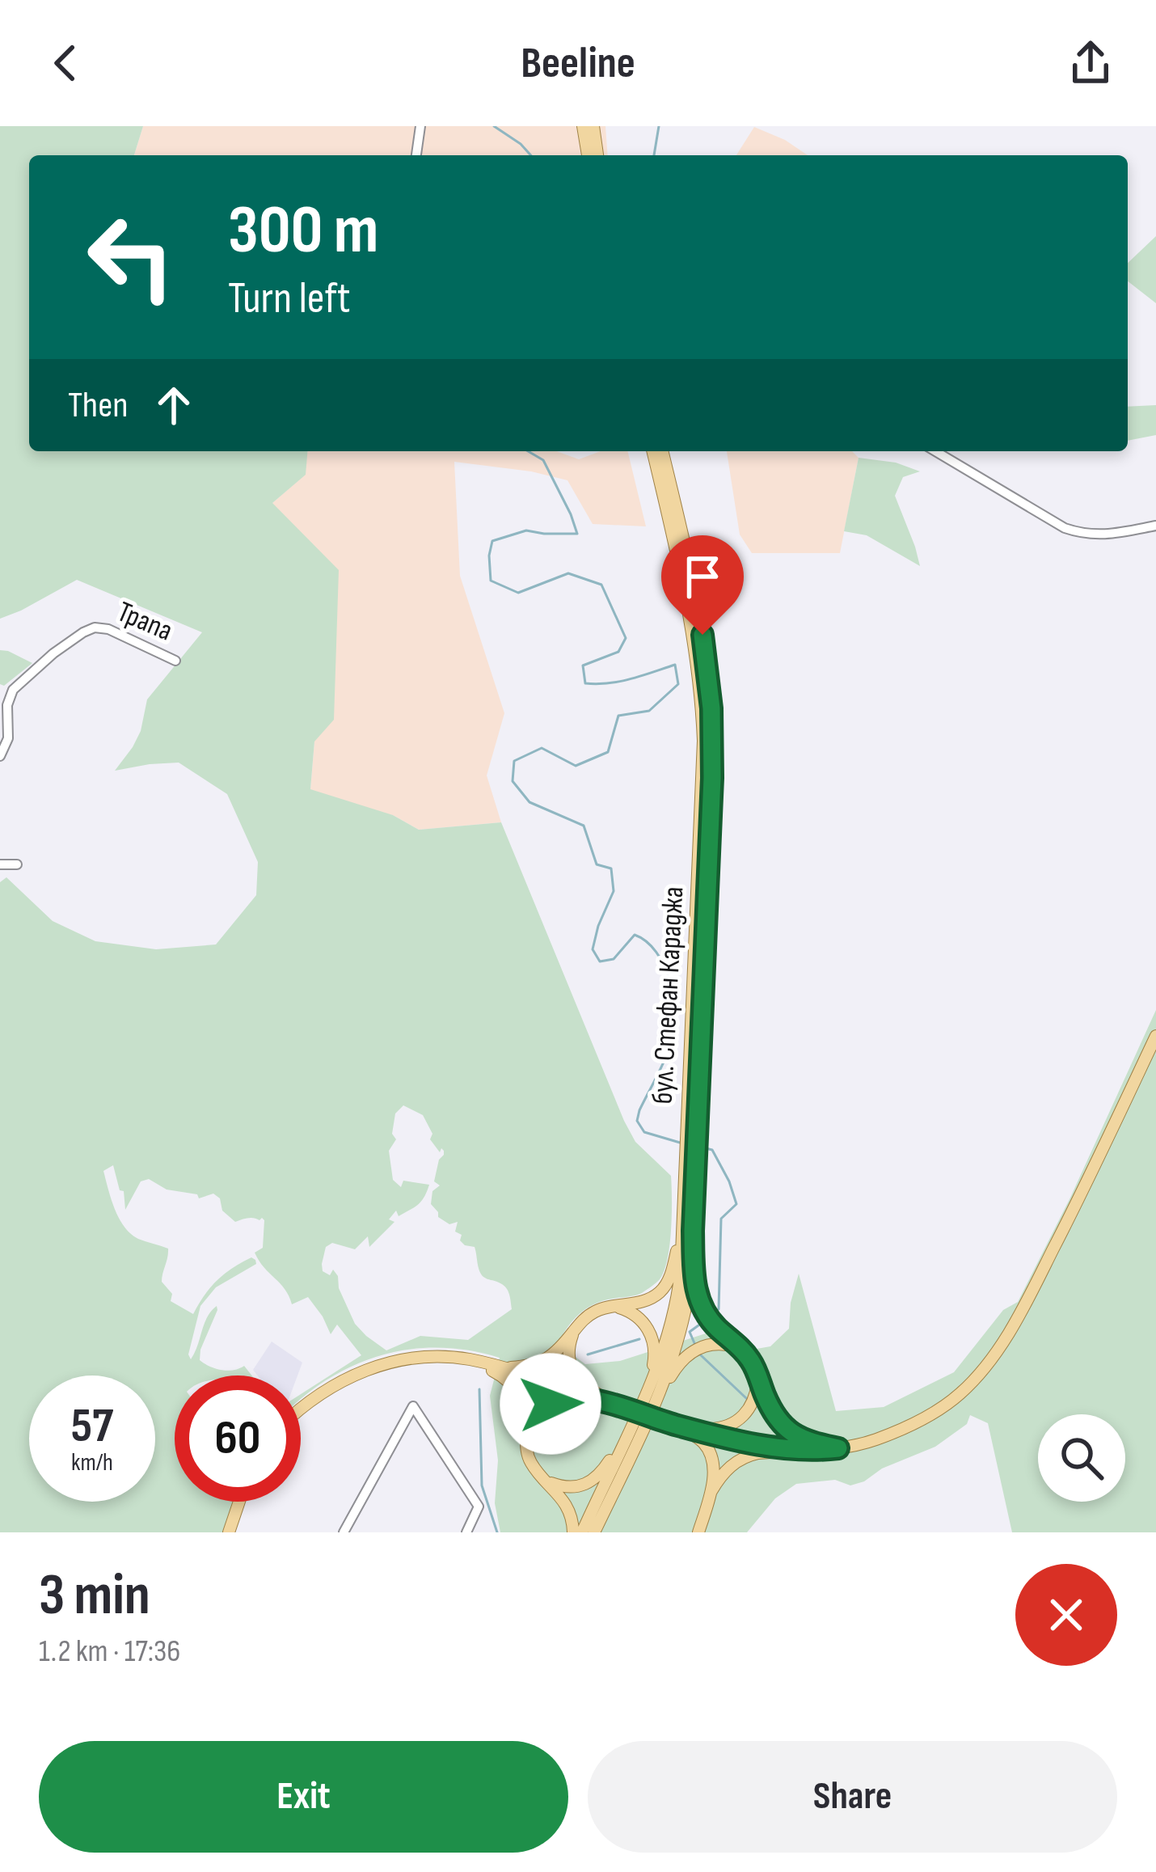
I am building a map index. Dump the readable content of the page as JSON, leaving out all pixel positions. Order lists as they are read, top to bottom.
{
  "streets": {
    "main road": ["бул. Стефан Караджа"],
    "street": ["Трапа"]
  },
  "page": {
    "header": "Beeline",
    "turn": ["300 m", "Turn left"],
    "then": "Then",
    "speed": "57 km/h",
    "limit": "60",
    "heading": ["3 min", "1.2 km · 17:36"],
    "buttons": ["Exit", "Share"]
  }
}
